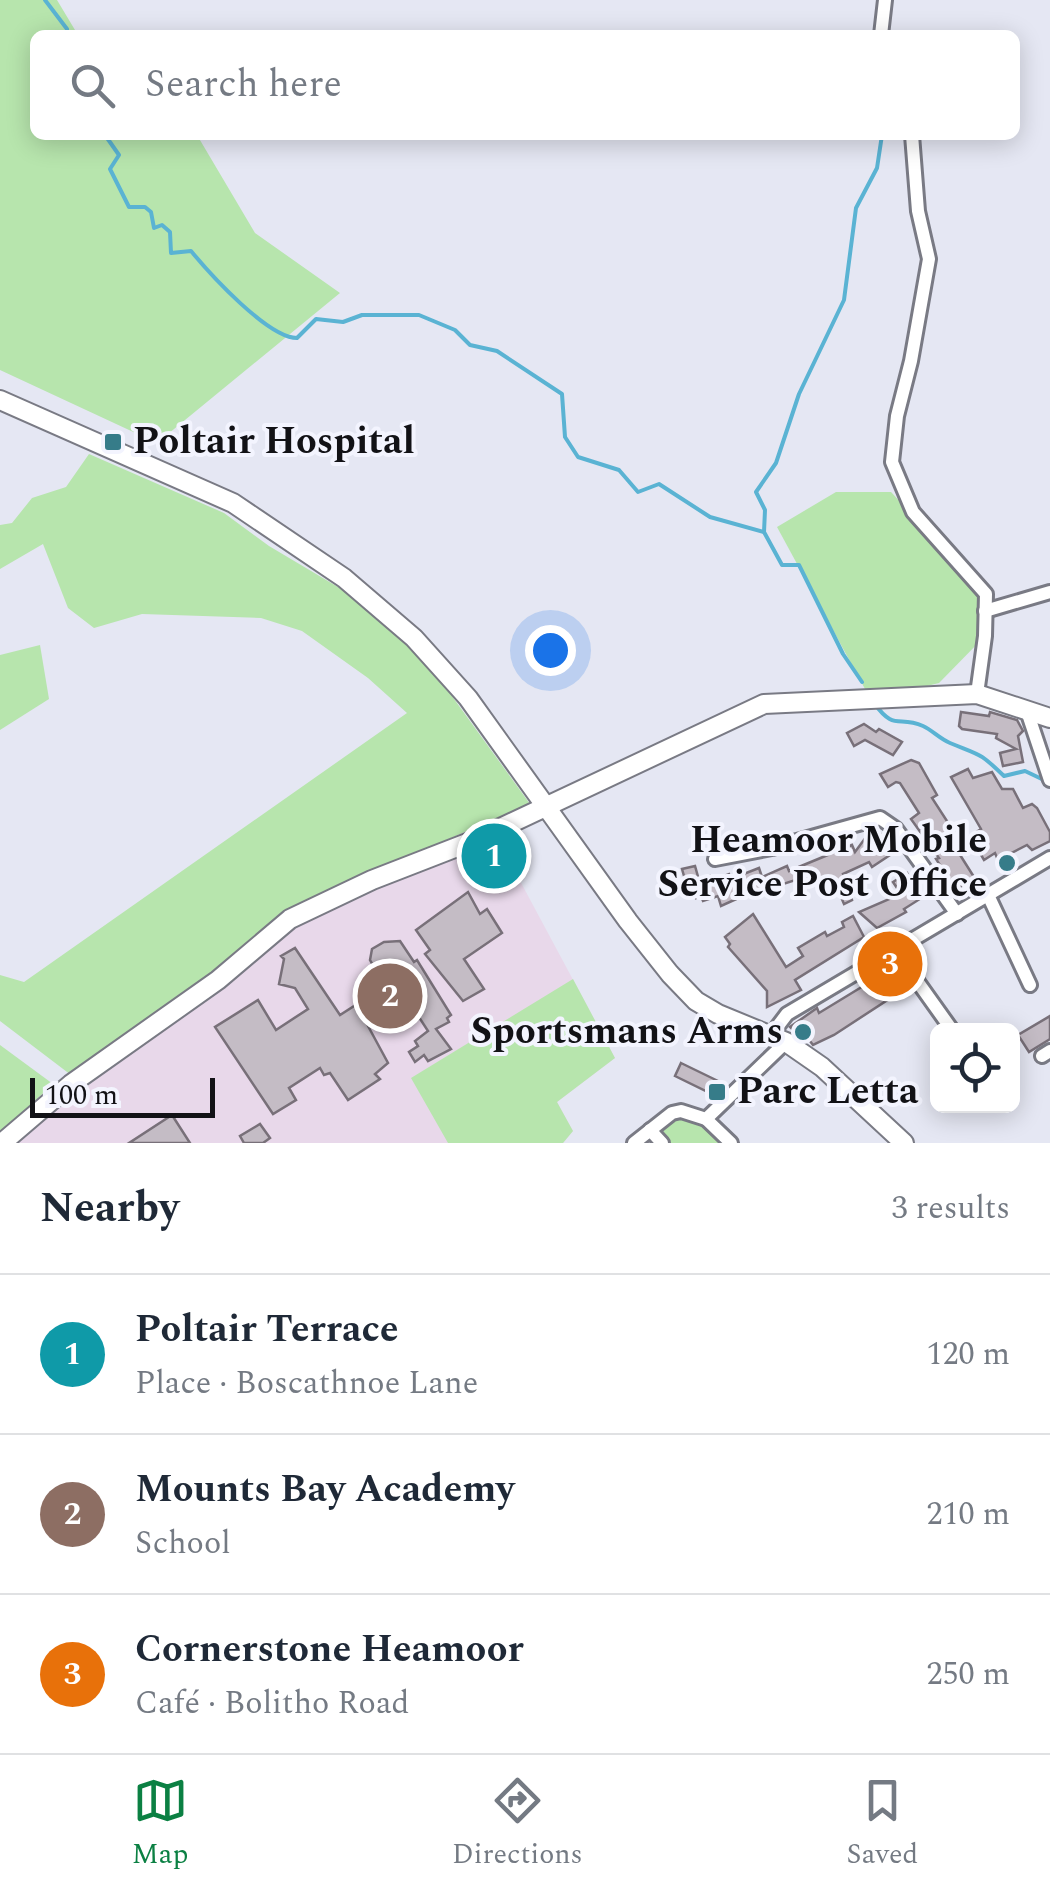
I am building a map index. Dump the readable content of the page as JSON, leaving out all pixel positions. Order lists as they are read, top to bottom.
{
  "places": {
    "transit": ["Poltair Hospital", "Parc Letta"],
    "other": ["Heamoor Mobile Service Post Office", "Sportsmans Arms"]
  },
  "scale_bar": "100 m",
  "page": {
    "search": "Search here",
    "pins": ["1", "3", "2"],
    "scale": "100 m",
    "heading": ["Nearby", "3 results"],
    "list": [
      {
        "mark": "1",
        "name": "Poltair Terrace",
        "note": "Place · Boscathnoe Lane",
        "value": "120 m"
      },
      {
        "mark": "2",
        "name": "Mounts Bay Academy",
        "note": "School",
        "value": "210 m"
      },
      {
        "mark": "3",
        "name": "Cornerstone Heamoor",
        "note": "Café · Bolitho Road",
        "value": "250 m"
      }
    ],
    "nav": ["Map", "Directions", "Saved"]
  }
}
